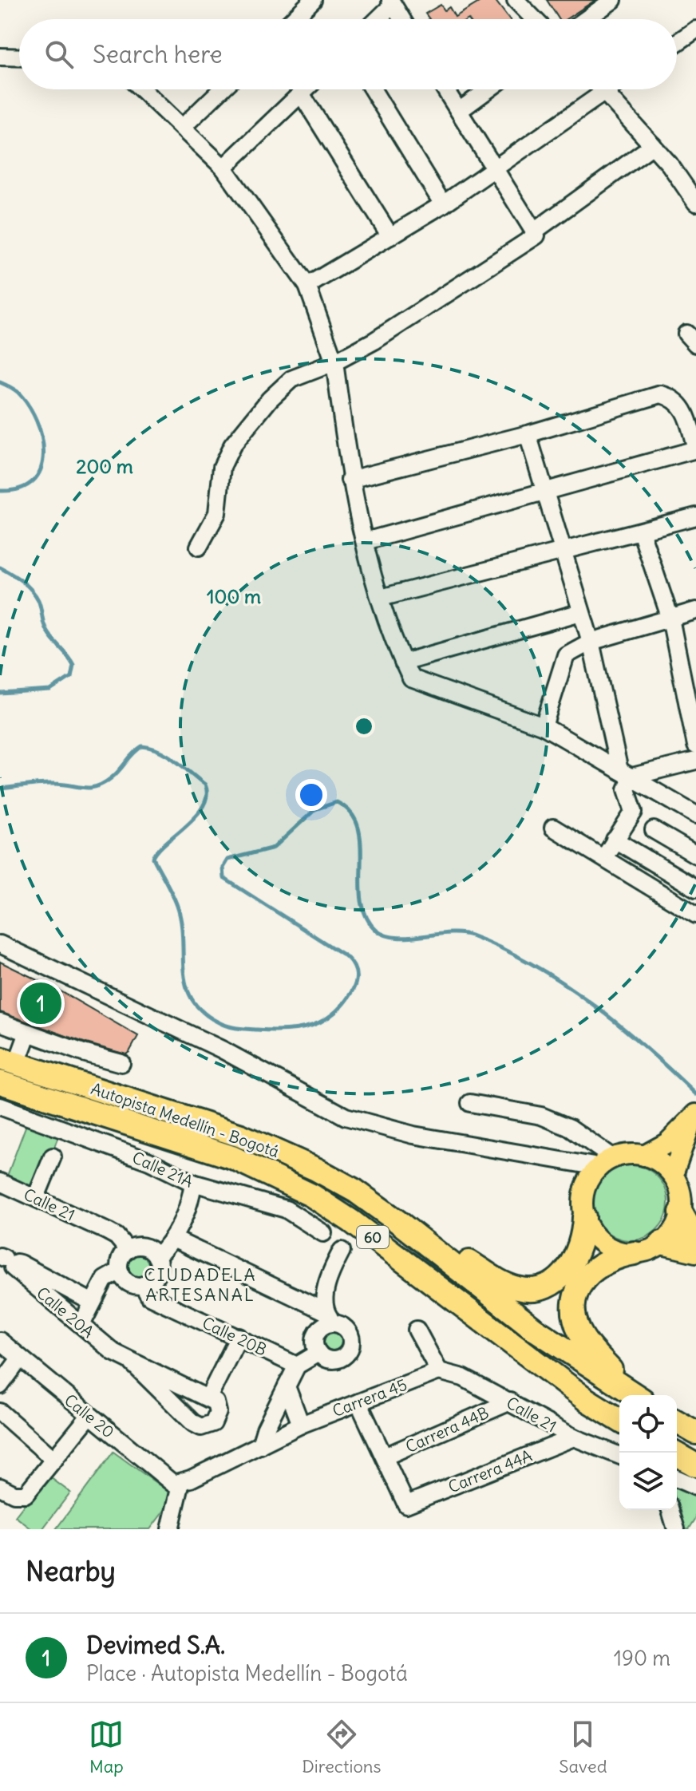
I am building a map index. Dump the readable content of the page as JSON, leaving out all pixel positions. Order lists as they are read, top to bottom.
{
  "streets": {
    "highway": ["Autopista Medellín - Bogotá", "60"],
    "street": [
      "Calle 21A",
      "Calle 21",
      "Calle 20A",
      "Calle 20B",
      "Carrera 45",
      "Calle 20",
      "Carrera 44B",
      "Carrera 44A"
    ]
  },
  "crossings": [
    ["Calle 21", "Calle 20B"],
    ["Calle 21", "Carrera 45"],
    ["Calle 21", "Carrera 44B"],
    ["Calle 21", "Carrera 44A"],
    ["Carrera 45", "Calle 20"],
    ["Carrera 44B", "Carrera 44A"]
  ],
  "districts": ["CIUDADELA ARTESANAL"],
  "page": {
    "search": "Search here",
    "pins": "1",
    "heading": "Nearby",
    "list": [
      {
        "mark": "1",
        "name": "Devimed S.A.",
        "note": "Place · Autopista Medellín - Bogotá",
        "value": "190 m"
      }
    ],
    "nav": ["Map", "Directions", "Saved"]
  },
  "rings": ["200 m", "100 m"]
}
